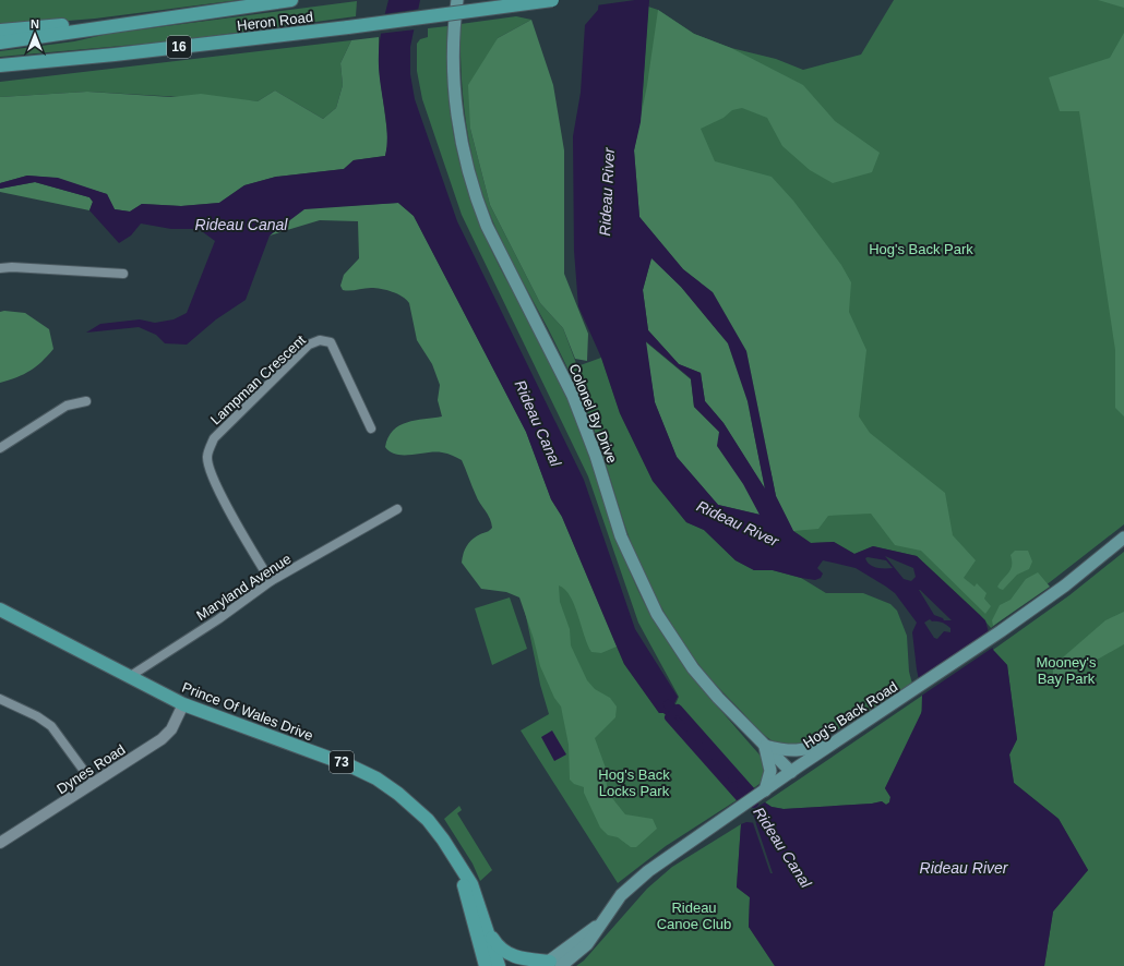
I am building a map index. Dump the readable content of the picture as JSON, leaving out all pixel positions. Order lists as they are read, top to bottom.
{
  "streets": {
    "main road": [
      "Heron Road",
      "16",
      "Colonel By Drive",
      "Prince Of Wales Drive",
      "Hog's Back Road",
      "73"
    ],
    "street": ["Lampman Crescent", "Maryland Avenue", "Dynes Road"]
  },
  "crossings": [
    ["Lampman Crescent", "Maryland Avenue"],
    ["Colonel By Drive", "Hog's Back Road"],
    ["Maryland Avenue", "Prince Of Wales Drive"],
    ["Prince Of Wales Drive", "Dynes Road"]
  ],
  "water": ["Rideau River", "Rideau Canal"],
  "parks": [
    "Hog's Back Park",
    "Mooney's Bay Park",
    "Hog's Back Locks Park",
    "Rideau Canoe Club"
  ],
  "north": "top"
}
